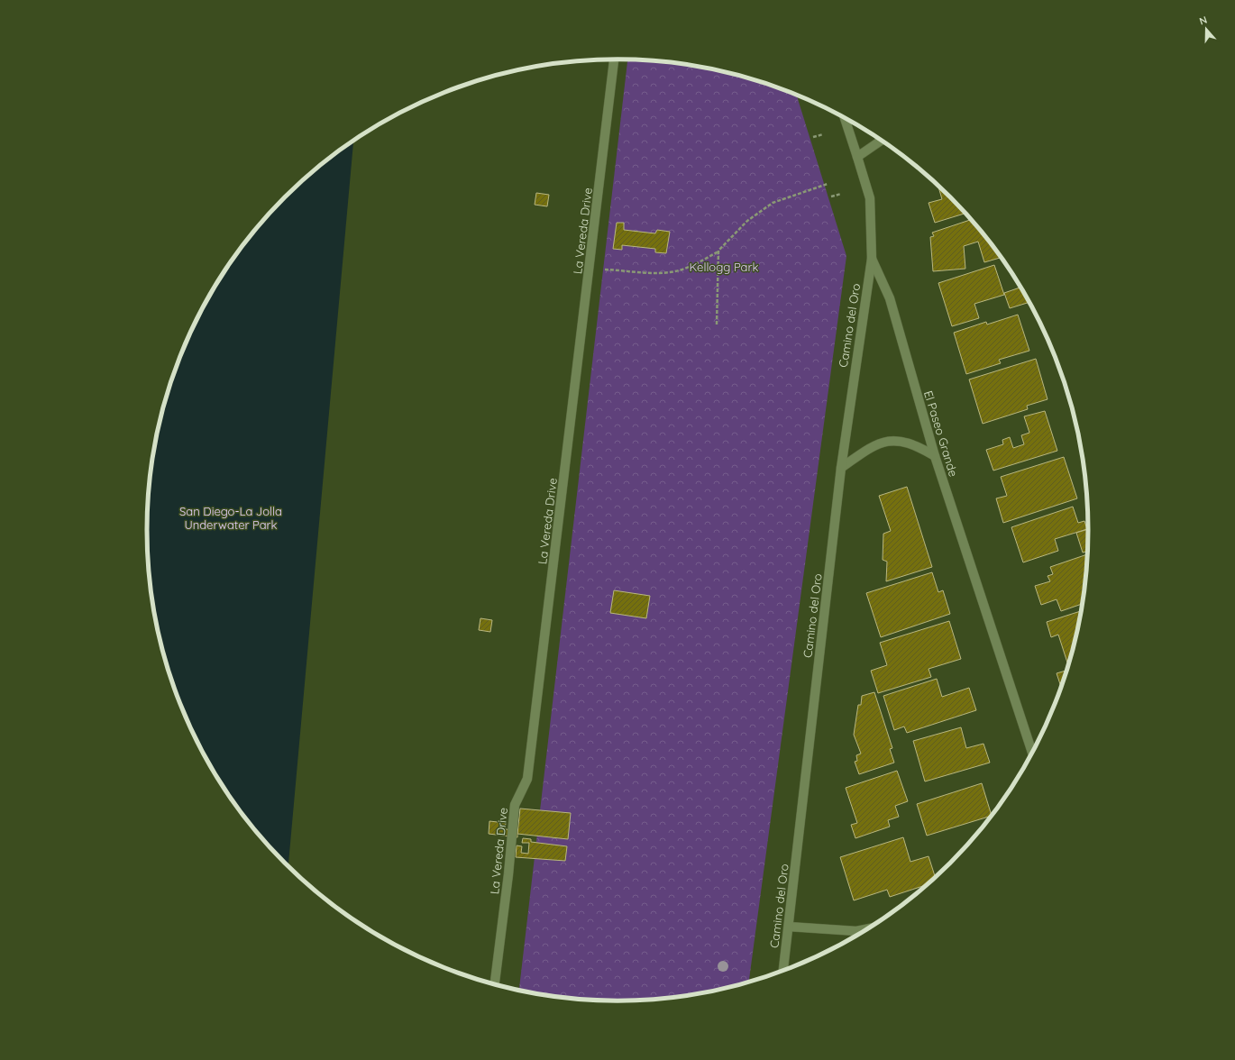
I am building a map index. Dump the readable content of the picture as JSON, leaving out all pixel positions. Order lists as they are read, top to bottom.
{
  "streets": {
    "street": ["La Vereda Drive", "Camino del Oro", "El Paseo Grande"]
  },
  "crossings": [
    ["Camino del Oro", "El Paseo Grande"]
  ],
  "parks": ["Kellogg Park", "San Diego-La Jolla Underwater Park"],
  "north": "top"
}
